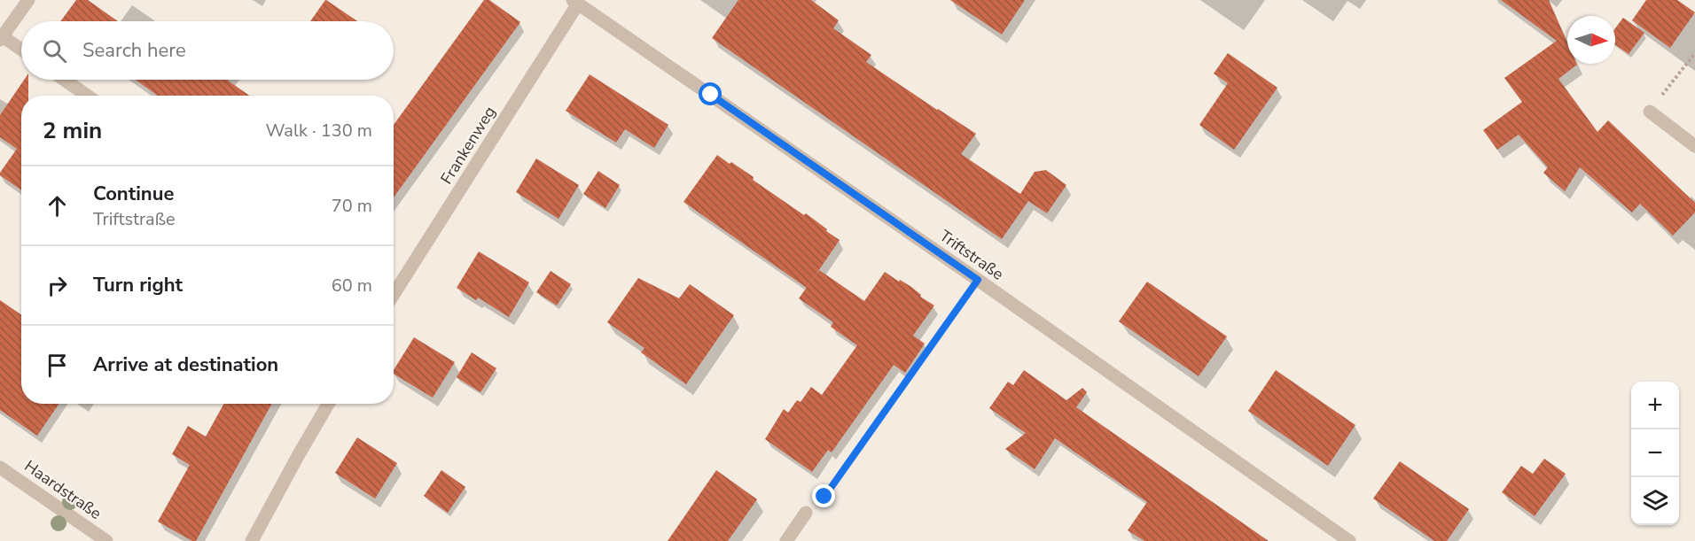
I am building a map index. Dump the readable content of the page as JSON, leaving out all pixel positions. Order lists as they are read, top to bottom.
{
  "streets": {
    "street": ["Frankenweg", "Triftstraße", "Haardstraße"]
  },
  "crossings": [
    ["Frankenweg", "Triftstraße"]
  ],
  "north": "right",
  "page": {
    "search": "Search here",
    "heading": ["2 min", "Walk · 130 m"],
    "list": [
      ["Continue", "Triftstraße", "70 m"],
      ["Turn right", "60 m"],
      "Arrive at destination"
    ],
    "map_buttons": ["+", "−"]
  }
}
